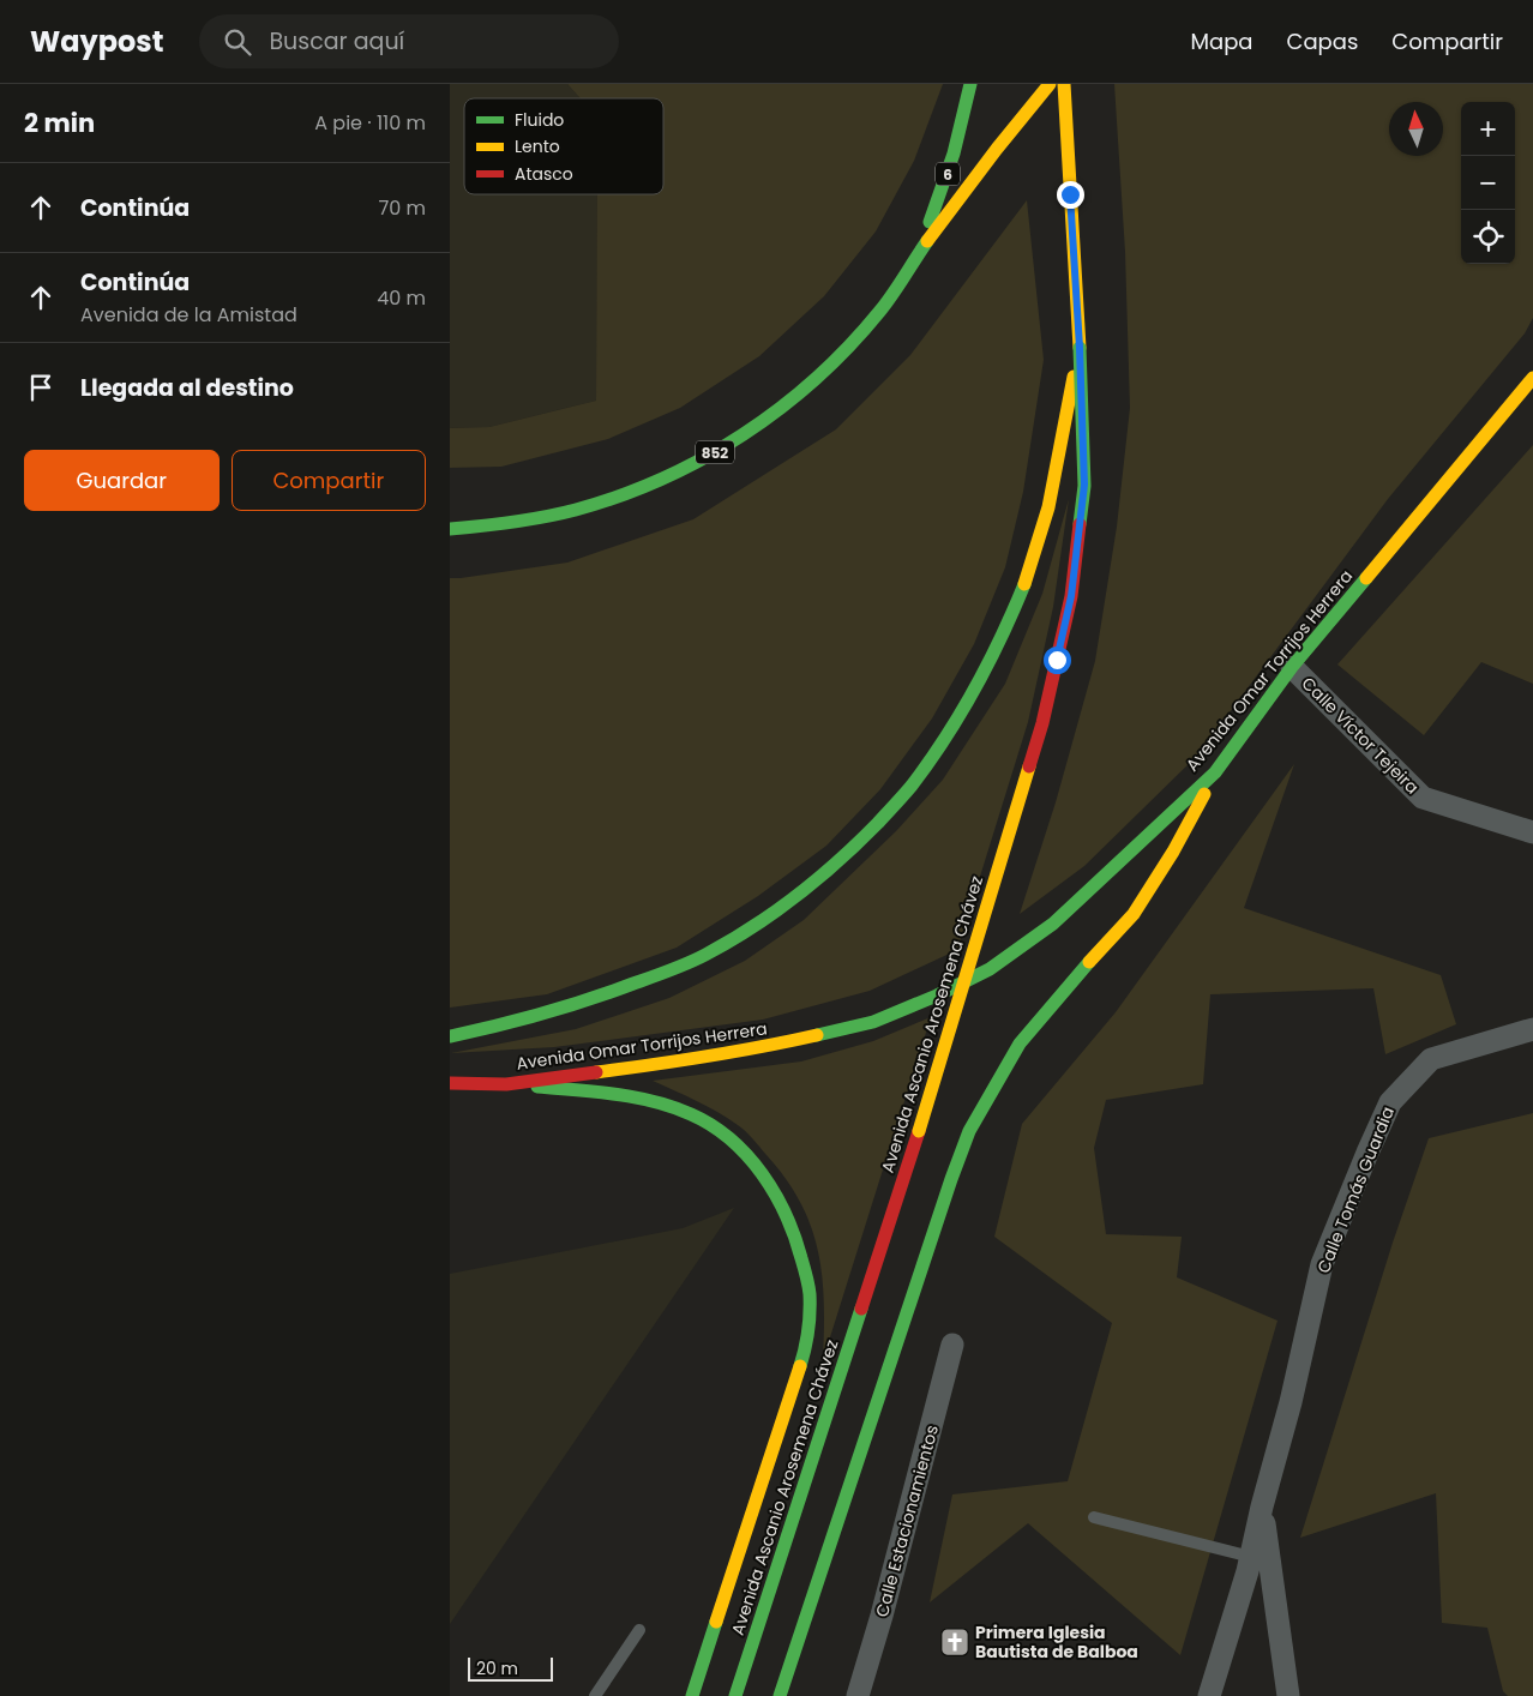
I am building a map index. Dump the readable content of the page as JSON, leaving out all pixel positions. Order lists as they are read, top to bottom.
{
  "streets": {
    "main road": [
      "6",
      "852",
      "Avenida Omar Torrijos Herrera",
      "Avenida Ascanio Arosemena Chávez"
    ],
    "street": ["Calle Víctor Tejeira", "Calle Tomás Guardia", "Calle Estacionamientos"]
  },
  "crossings": [
    ["6", "852"],
    ["Avenida Omar Torrijos Herrera", "Calle Víctor Tejeira"],
    ["Avenida Omar Torrijos Herrera", "Avenida Ascanio Arosemena Chávez"]
  ],
  "places": {
    "church": ["Primera Iglesia Bautista de Balboa"]
  },
  "legend": ["Fluido", "Lento", "Atasco"],
  "scale_bar": "20 m",
  "north": "top",
  "page": {
    "header": "Waypost",
    "search": "Buscar aquí",
    "nav": ["Mapa", "Capas", "Compartir"],
    "heading": ["2 min", "A pie · 110 m"],
    "map_buttons": ["+", "−"],
    "list": [
      ["Continúa", "70 m"],
      ["Continúa", "Avenida de la Amistad", "40 m"],
      "Llegada al destino"
    ],
    "buttons": ["Guardar", "Compartir"],
    "scale": "20 m"
  }
}
